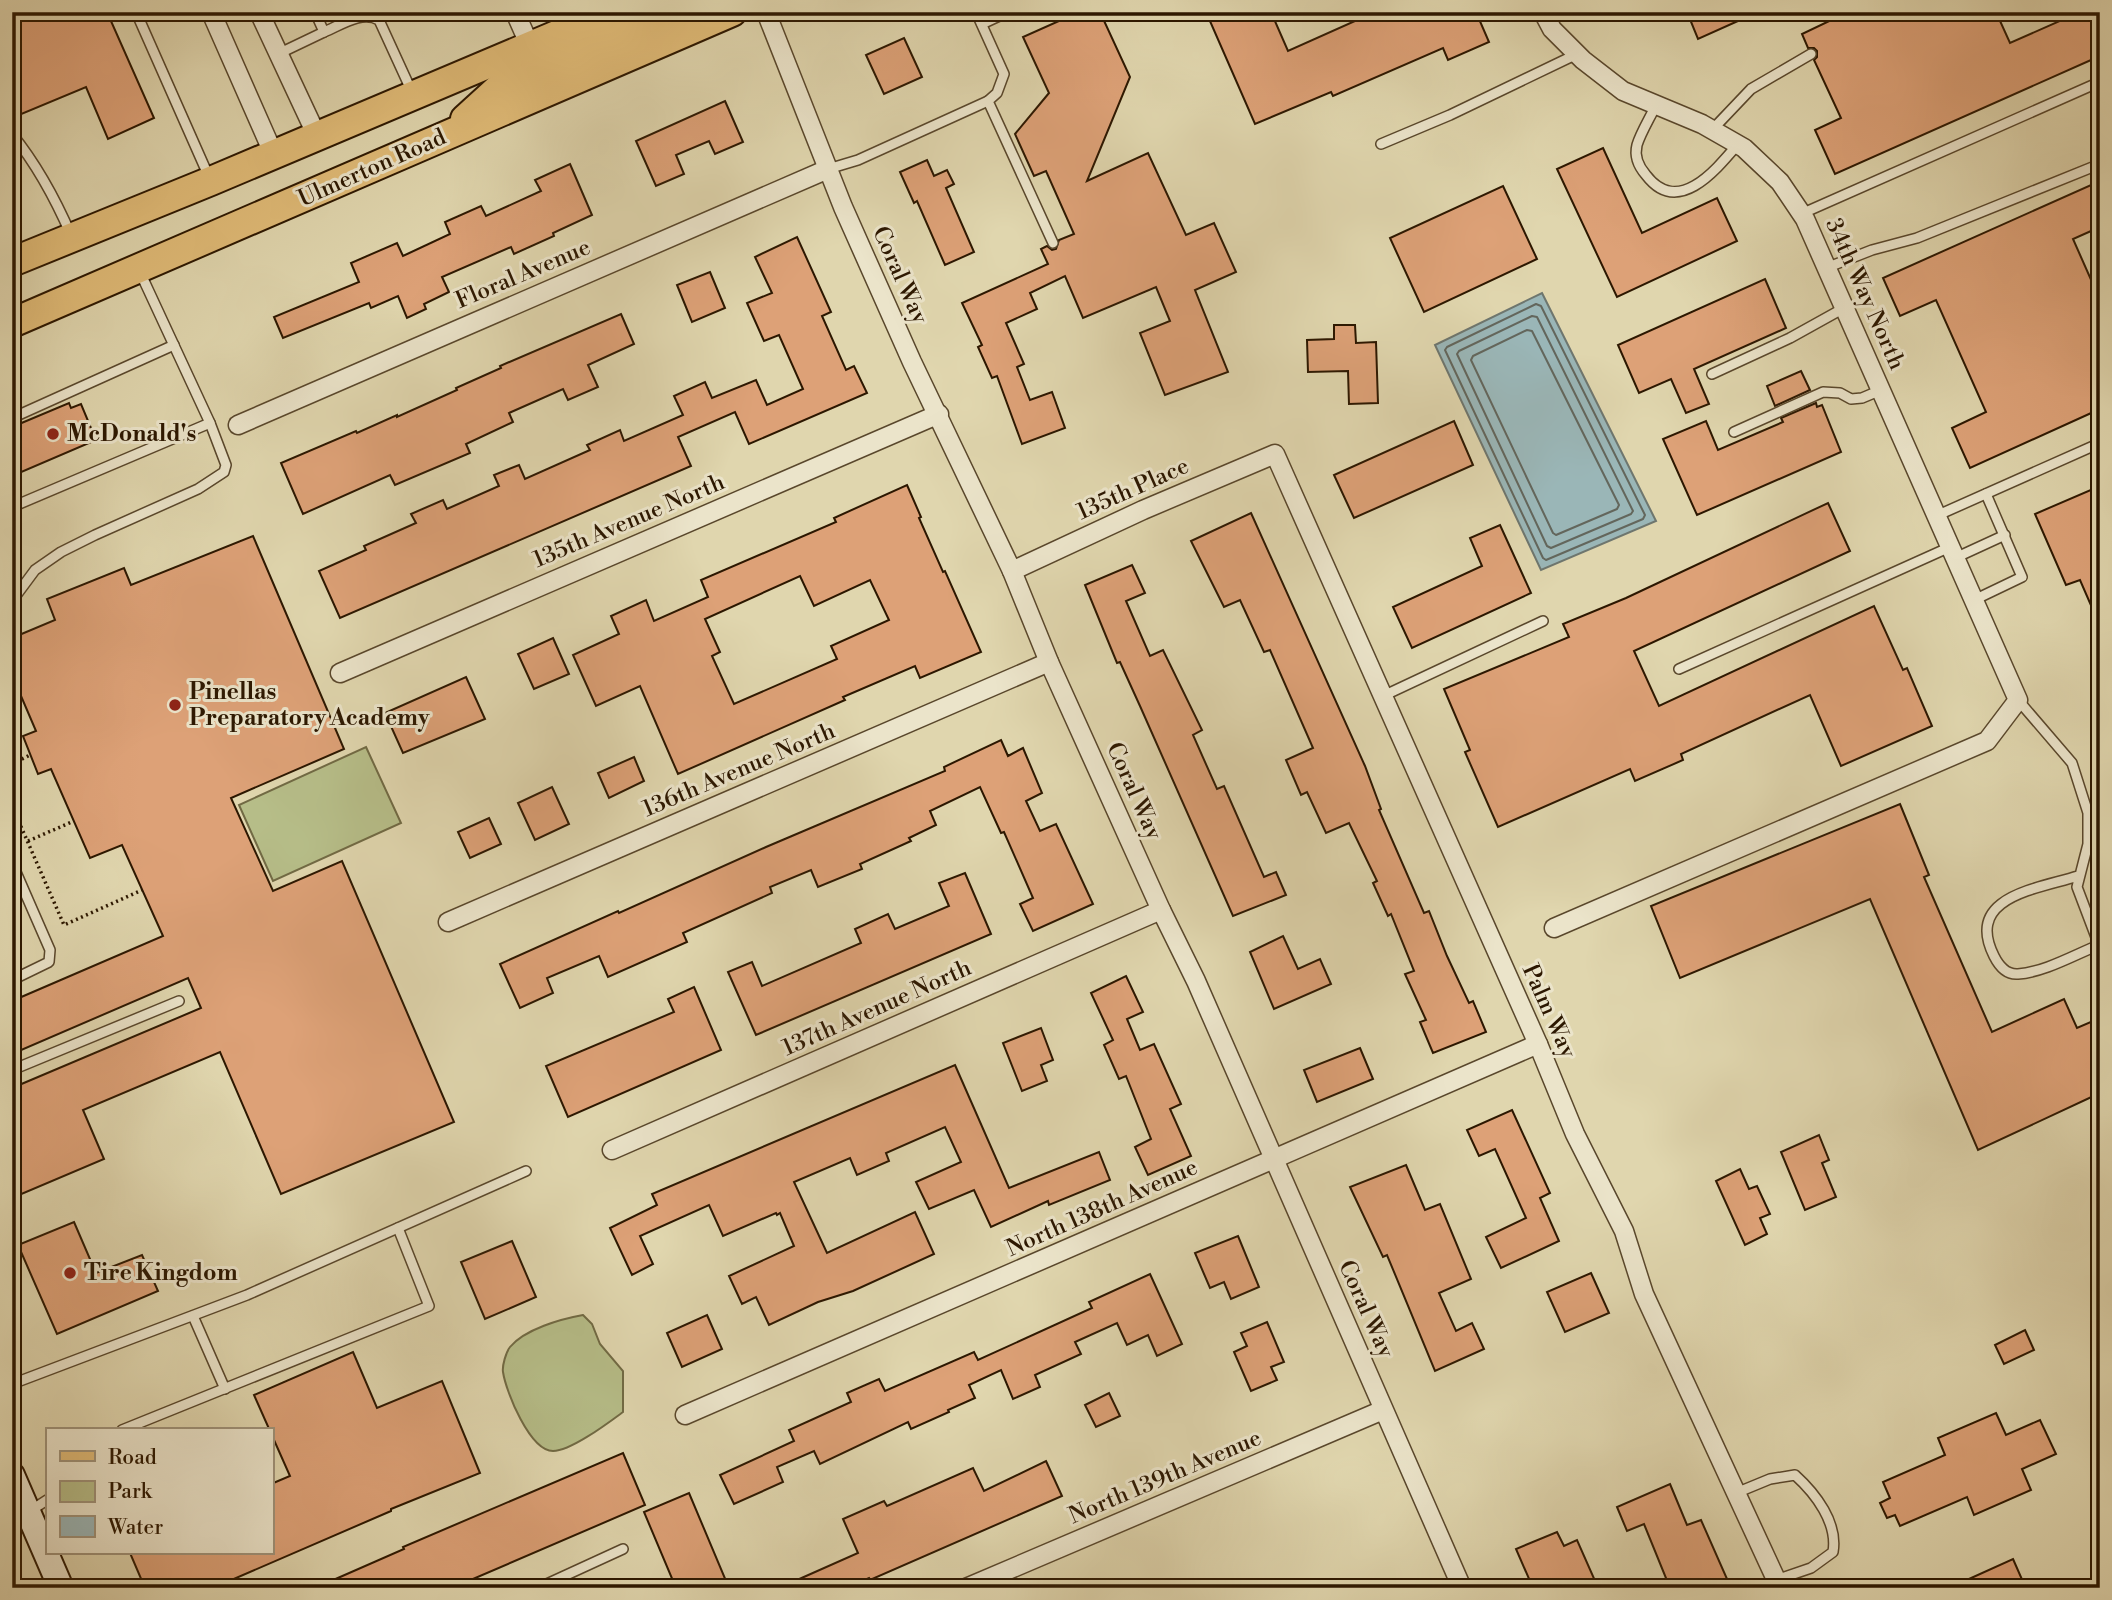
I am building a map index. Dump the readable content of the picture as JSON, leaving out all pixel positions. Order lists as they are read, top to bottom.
{
  "streets": {
    "main road": ["Ulmerton Road"],
    "street": [
      "Floral Avenue",
      "Coral Way",
      "34th Way North",
      "135th Place",
      "135th Avenue North",
      "136th Avenue North",
      "137th Avenue North",
      "Palm Way",
      "North 138th Avenue",
      "North 139th Avenue"
    ]
  },
  "crossings": [
    ["Floral Avenue", "Coral Way"],
    ["Coral Way", "135th Place"],
    ["Coral Way", "135th Avenue North"],
    ["Coral Way", "136th Avenue North"],
    ["Coral Way", "137th Avenue North"],
    ["Coral Way", "North 138th Avenue"],
    ["Coral Way", "North 139th Avenue"],
    ["135th Place", "Palm Way"],
    ["Palm Way", "North 138th Avenue"]
  ],
  "places": ["McDonald's", "Pinellas Preparatory Academy", "Tire Kingdom"],
  "legend": ["Road", "Park", "Water"]
}
